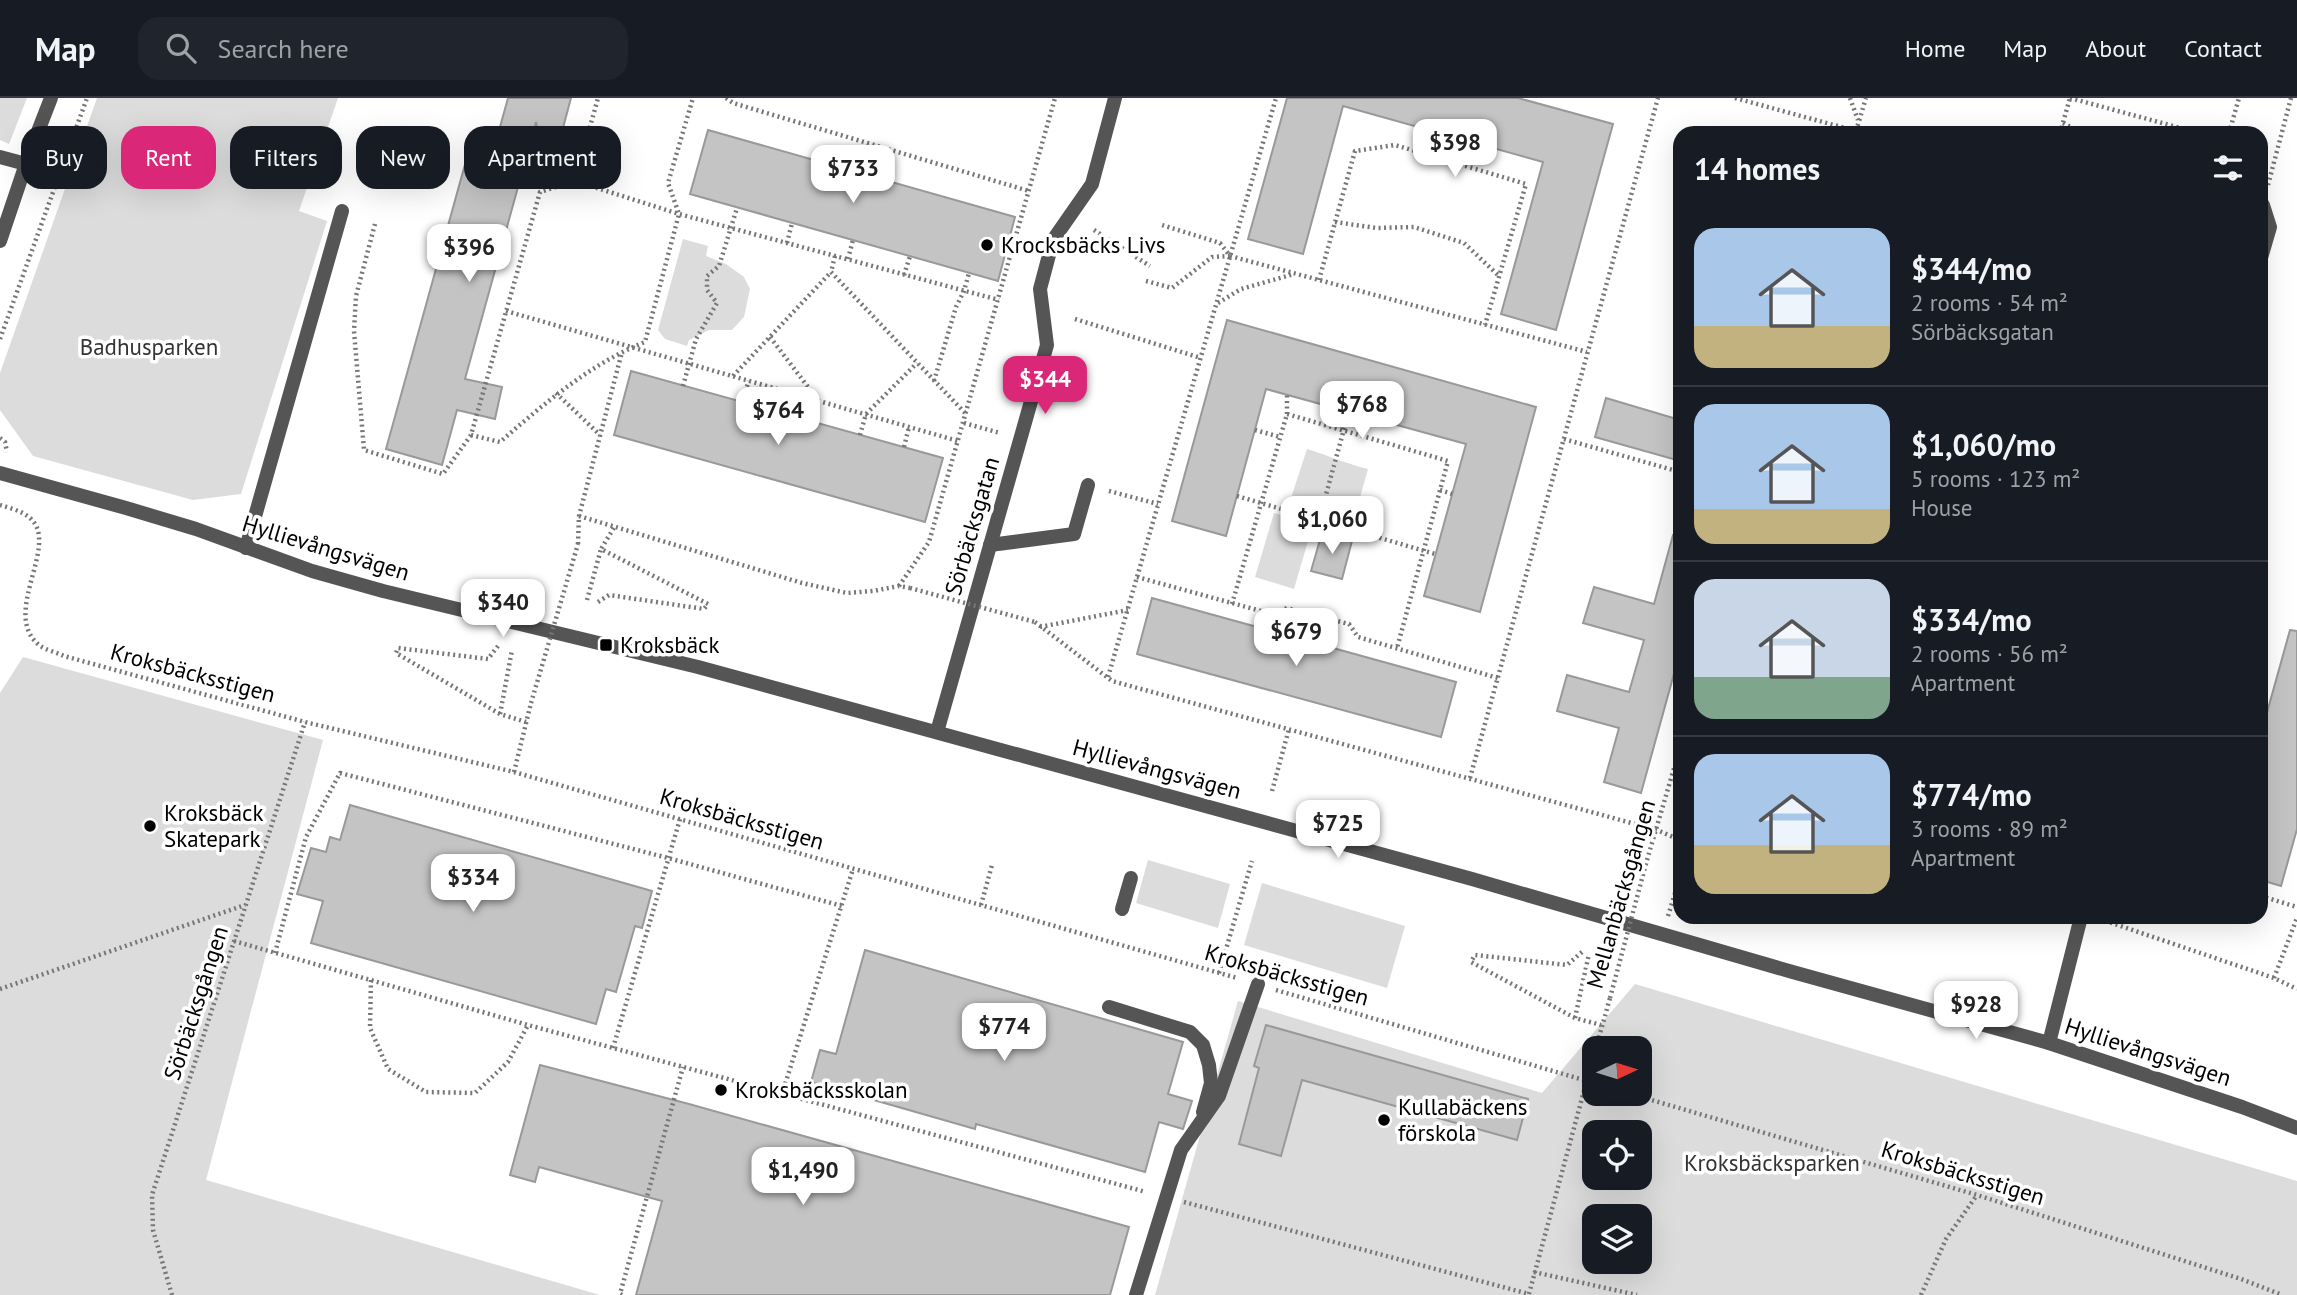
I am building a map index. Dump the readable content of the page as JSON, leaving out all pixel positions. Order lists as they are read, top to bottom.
{
  "streets": {
    "street": ["Sörbäcksgatan", "Hyllievångsvägen"],
    "path": ["Kroksbäcksstigen", "Mellanbäcksgången", "Sörbäcksgången"]
  },
  "crossings": [
    ["Sörbäcksgatan", "Hyllievångsvägen"],
    ["Kroksbäcksstigen", "Sörbäcksgången"]
  ],
  "parks": ["Badhusparken", "Kroksbäcksparken"],
  "places": {
    "other": [
      "Krocksbäcks Livs",
      "Kroksbäck Skatepark",
      "Kroksbäcksskolan",
      "Kullabäckens förskola"
    ],
    "transit": ["Kroksbäck"]
  },
  "north": "right",
  "page": {
    "header": "Map",
    "search": "Search here",
    "nav": [
      "Home",
      "Map",
      "About",
      "Contact"
    ],
    "price": [
      "$398",
      "$733",
      "$396",
      "$344",
      "$768",
      "$764",
      "$1,060",
      "$340",
      "$679",
      "$725",
      "$334",
      "$928",
      "$774",
      "$1,490"
    ],
    "chip": [
      "Buy",
      "Rent",
      "Filters",
      "New",
      "Apartment"
    ],
    "heading": "14 homes",
    "list": [
      {
        "name": "$344/mo",
        "note": "2 rooms · 54 m² · Sörbäcksgatan"
      },
      {
        "name": "$1,060/mo",
        "note": "5 rooms · 123 m² · House"
      },
      {
        "name": "$334/mo",
        "note": "2 rooms · 56 m² · Apartment"
      },
      {
        "name": "$774/mo",
        "note": "3 rooms · 89 m² · Apartment"
      }
    ]
  }
}
